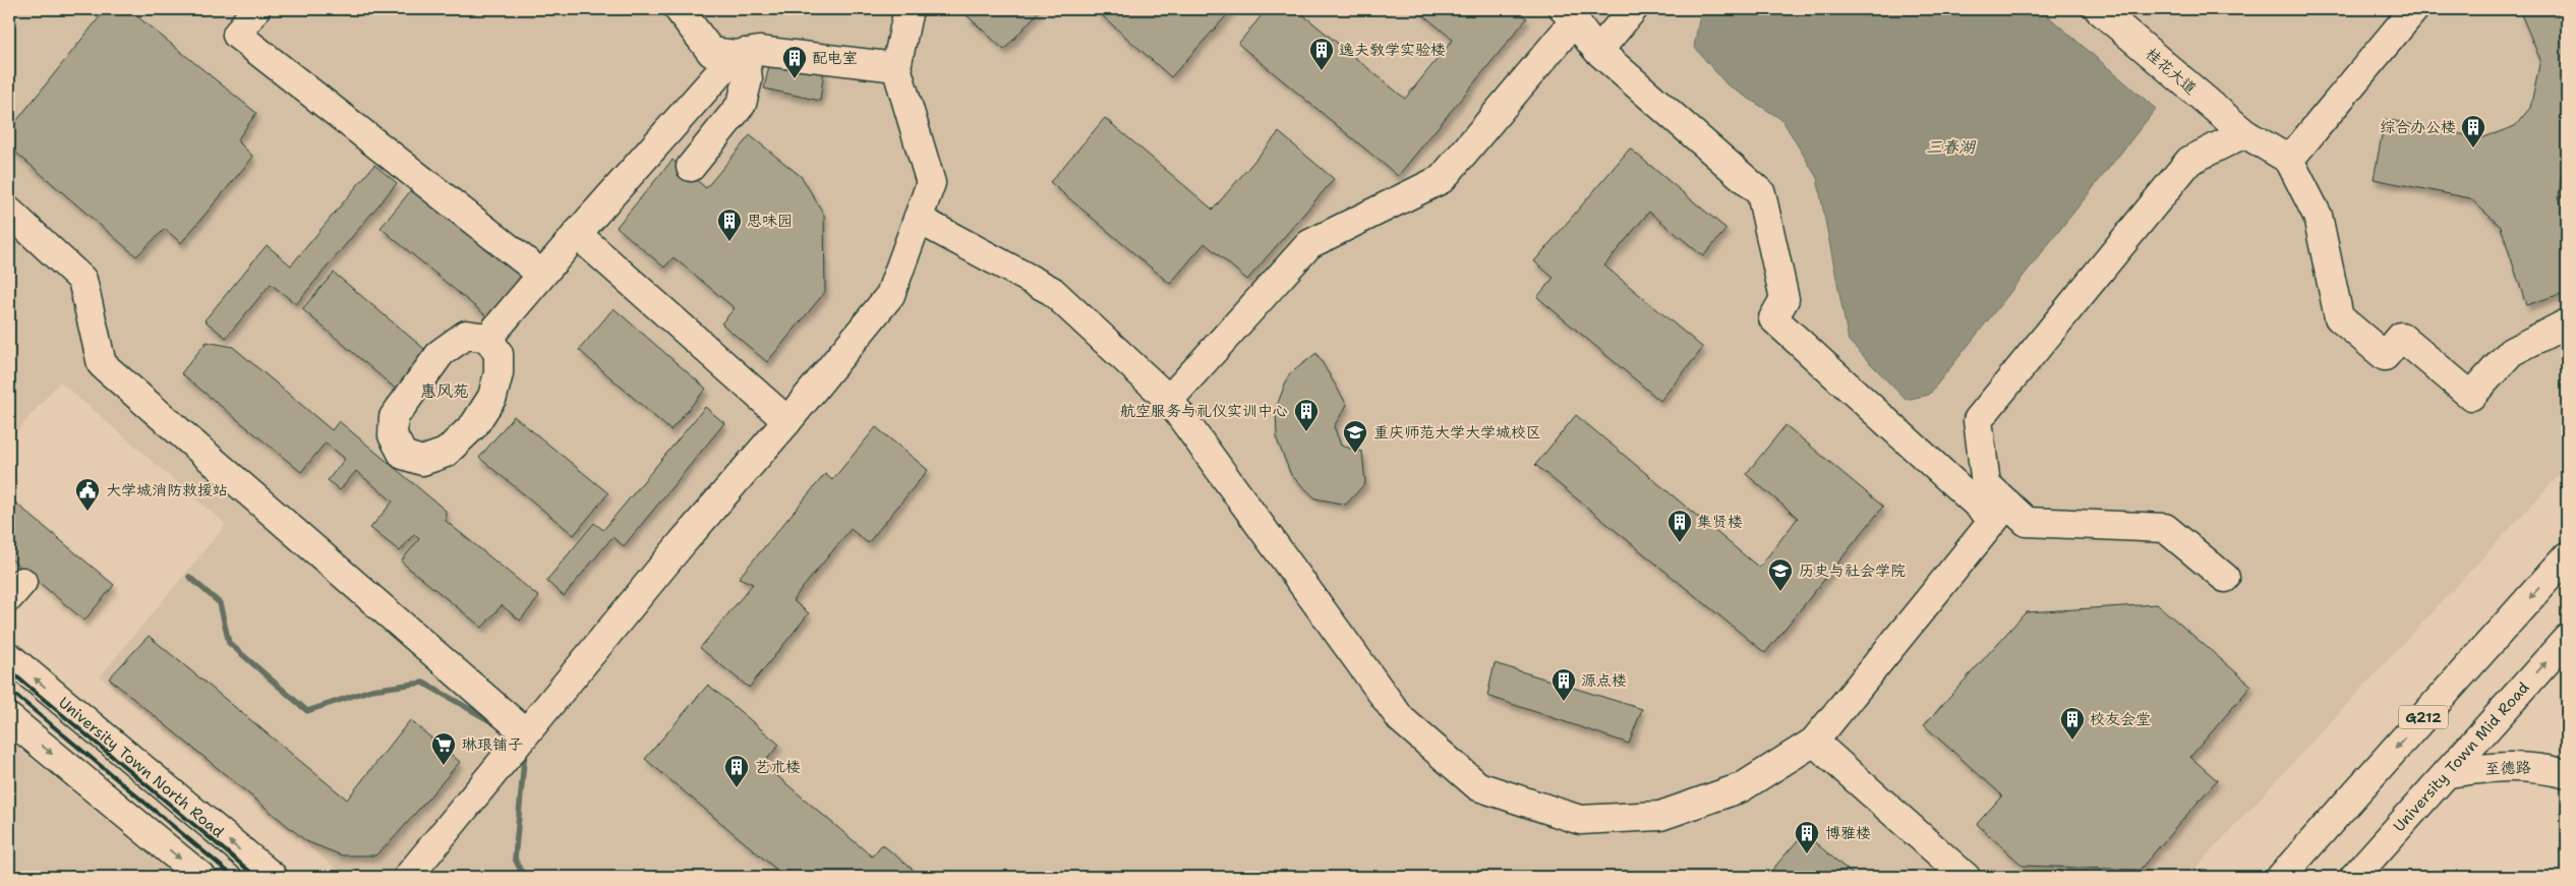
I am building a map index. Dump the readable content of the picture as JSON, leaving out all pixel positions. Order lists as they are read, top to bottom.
{
  "streets": {
    "main road": [
      "桂花大道",
      "G212",
      "University Town Mid Road",
      "University Town North Road",
      "至德路"
    ]
  },
  "crossings": [
    ["University Town Mid Road", "至德路"]
  ],
  "districts": ["惠风苑"],
  "water": ["三春湖"],
  "places": {
    "building": [
      "逸夫教学实验楼",
      "配电室",
      "综合办公楼",
      "思味园",
      "航空服务与礼仪实训中心",
      "集贤楼",
      "源点楼",
      "校友会堂",
      "艺术楼",
      "博雅楼"
    ],
    "school or university": ["重庆师范大学大学城校区", "历史与社会学院"],
    "public building": ["大学城消防救援站"],
    "supermarket": ["琳琅铺子"]
  }
}
